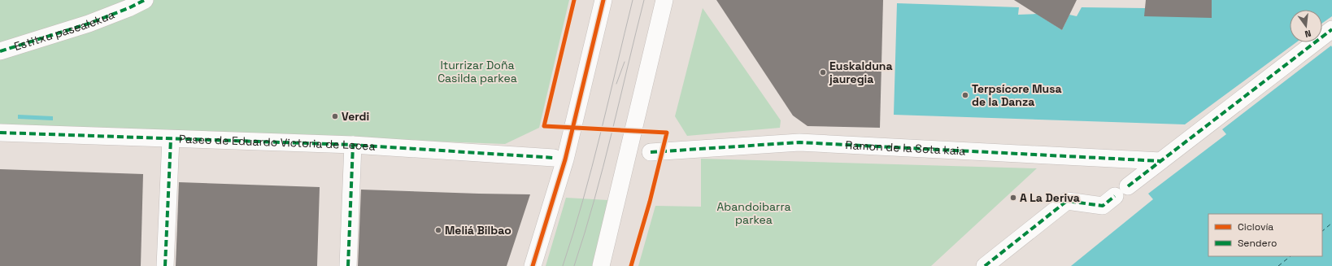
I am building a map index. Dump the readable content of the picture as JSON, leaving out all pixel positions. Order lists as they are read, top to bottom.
{
  "streets": {
    "street": ["Estitxu pasealekua", "Paseo de Eduardo Victoria de Lecea", "Ramon de la Sota kaia"]
  },
  "parks": ["Iturrizar Doña Casilda parkea", "Abandoibarra parkea"],
  "places": [
    "Euskalduna jauregia",
    "Terpsícore Musa de la Danza",
    "Verdi",
    "A La Deriva",
    "Meliá Bilbao"
  ],
  "legend": ["Ciclovía", "Sendero"],
  "north": "bottom"
}
